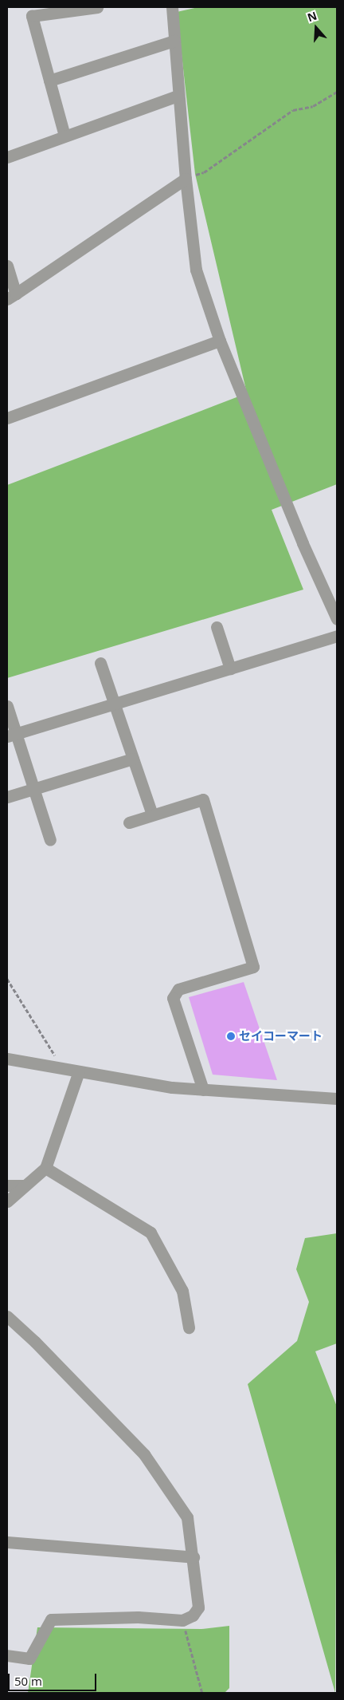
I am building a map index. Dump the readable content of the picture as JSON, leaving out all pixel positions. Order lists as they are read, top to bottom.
{
  "places": ["セイコーマート"],
  "scale_bar": "50 m",
  "north": "top"
}
